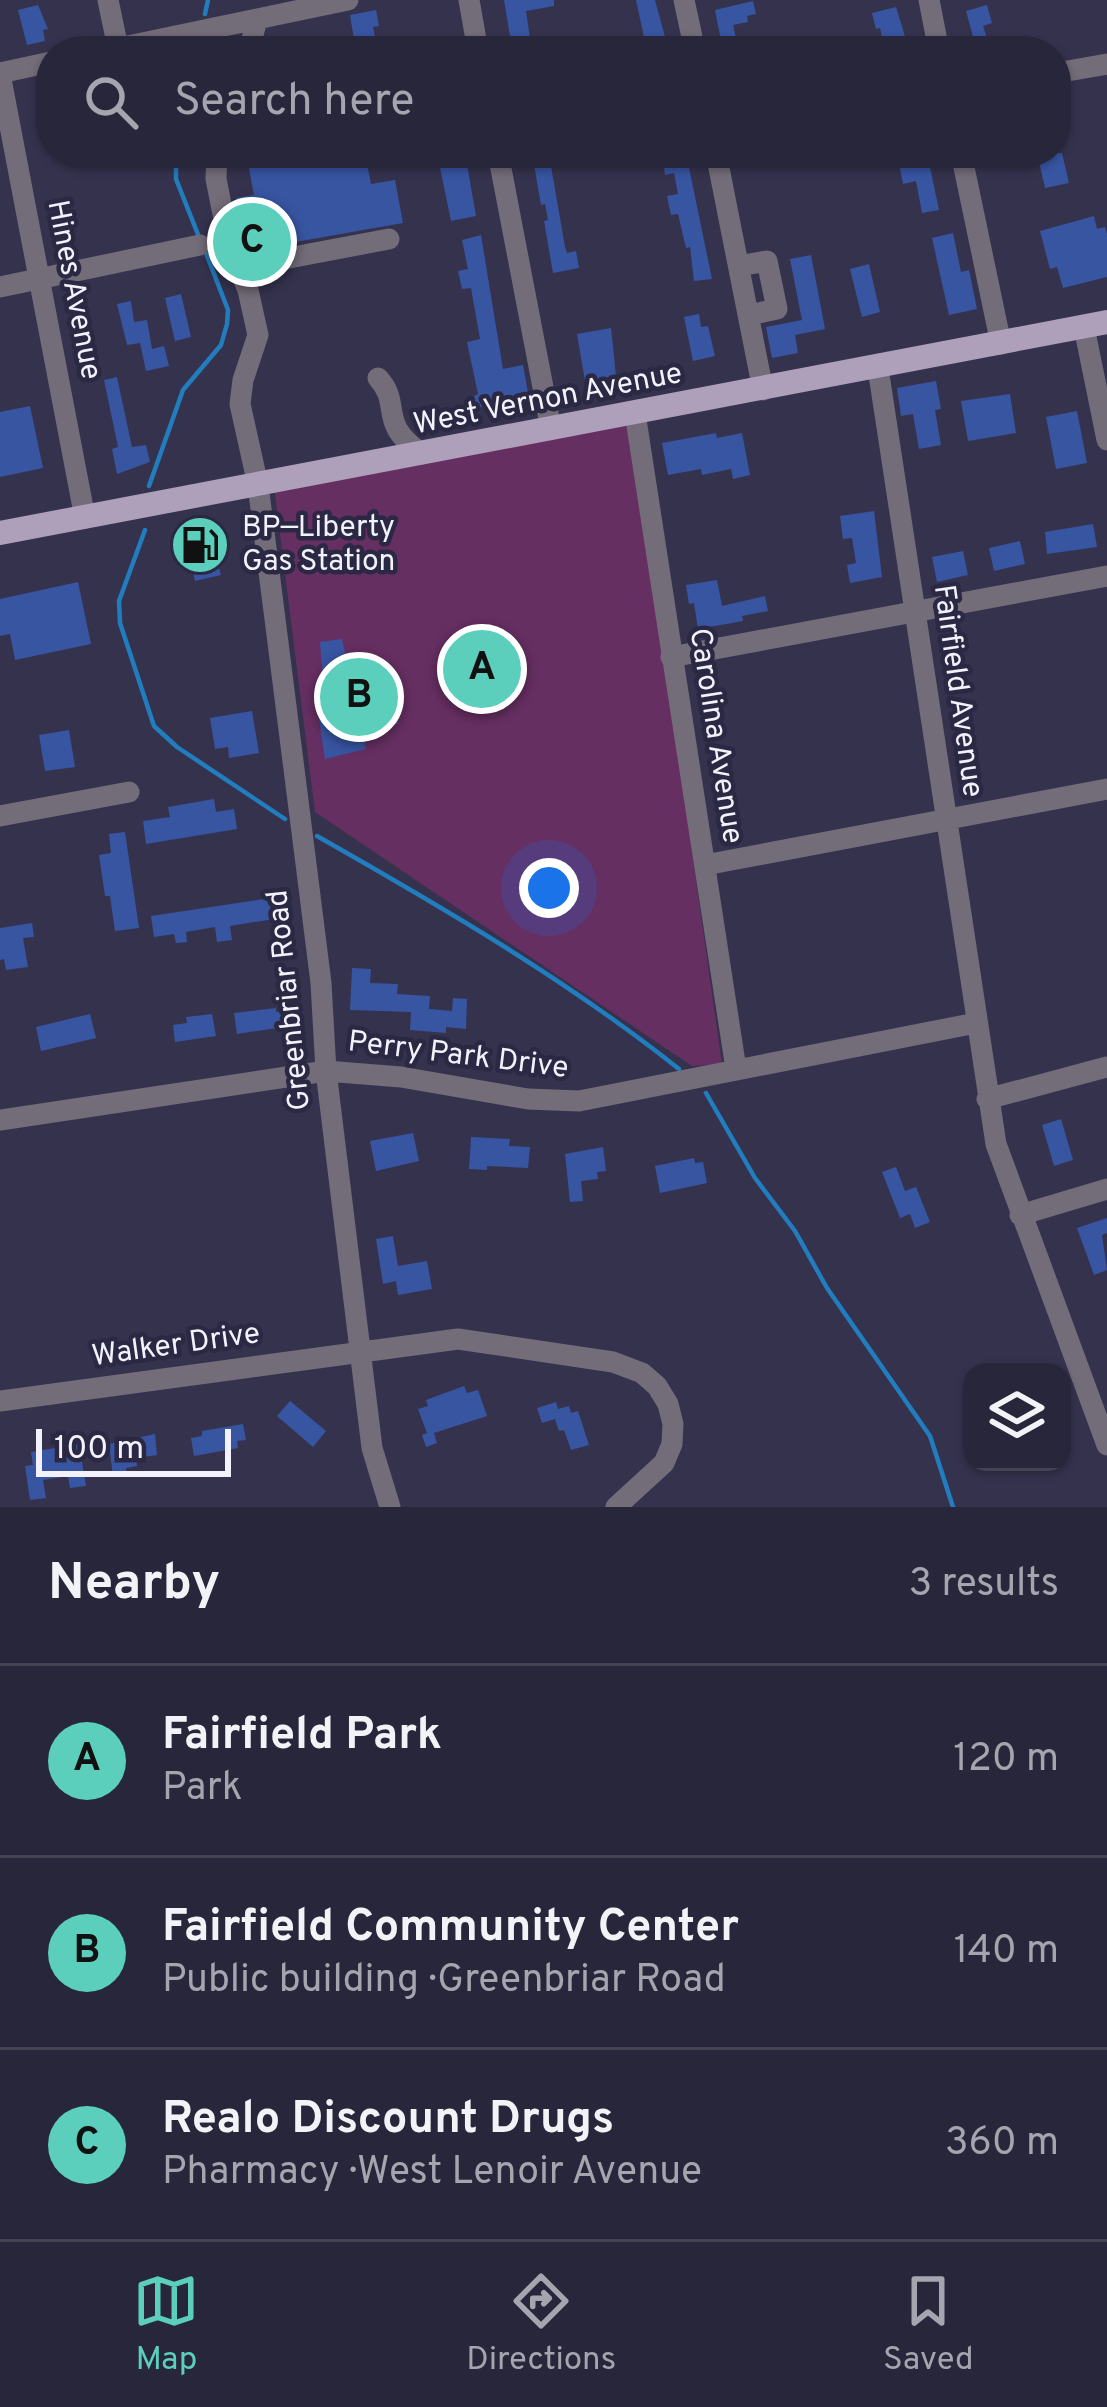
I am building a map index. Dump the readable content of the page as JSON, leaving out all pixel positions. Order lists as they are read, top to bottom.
{
  "streets": {
    "main road": ["West Vernon Avenue"],
    "street": [
      "Hines Avenue",
      "Fairfield Avenue",
      "Carolina Avenue",
      "Greenbriar Road",
      "Perry Park Drive",
      "Walker Drive"
    ]
  },
  "crossings": [
    ["Hines Avenue", "West Vernon Avenue"],
    ["West Vernon Avenue", "Fairfield Avenue"],
    ["West Vernon Avenue", "Carolina Avenue"],
    ["West Vernon Avenue", "Greenbriar Road"],
    ["Fairfield Avenue", "Perry Park Drive"],
    ["Carolina Avenue", "Perry Park Drive"],
    ["Greenbriar Road", "Perry Park Drive"],
    ["Greenbriar Road", "Walker Drive"]
  ],
  "places": {
    "fuel station": ["BP—Liberty Gas Station"]
  },
  "scale_bar": "100 m",
  "page": {
    "search": "Search here",
    "pins": ["C", "A", "B"],
    "scale": "100 m",
    "heading": ["Nearby", "3 results"],
    "list": [
      {
        "mark": "A",
        "name": "Fairfield Park",
        "note": "Park",
        "value": "120 m"
      },
      {
        "mark": "B",
        "name": "Fairfield Community Center",
        "note": "Public building · Greenbriar Road",
        "value": "140 m"
      },
      {
        "mark": "C",
        "name": "Realo Discount Drugs",
        "note": "Pharmacy · West Lenoir Avenue",
        "value": "360 m"
      }
    ],
    "nav": ["Map", "Directions", "Saved"]
  }
}
